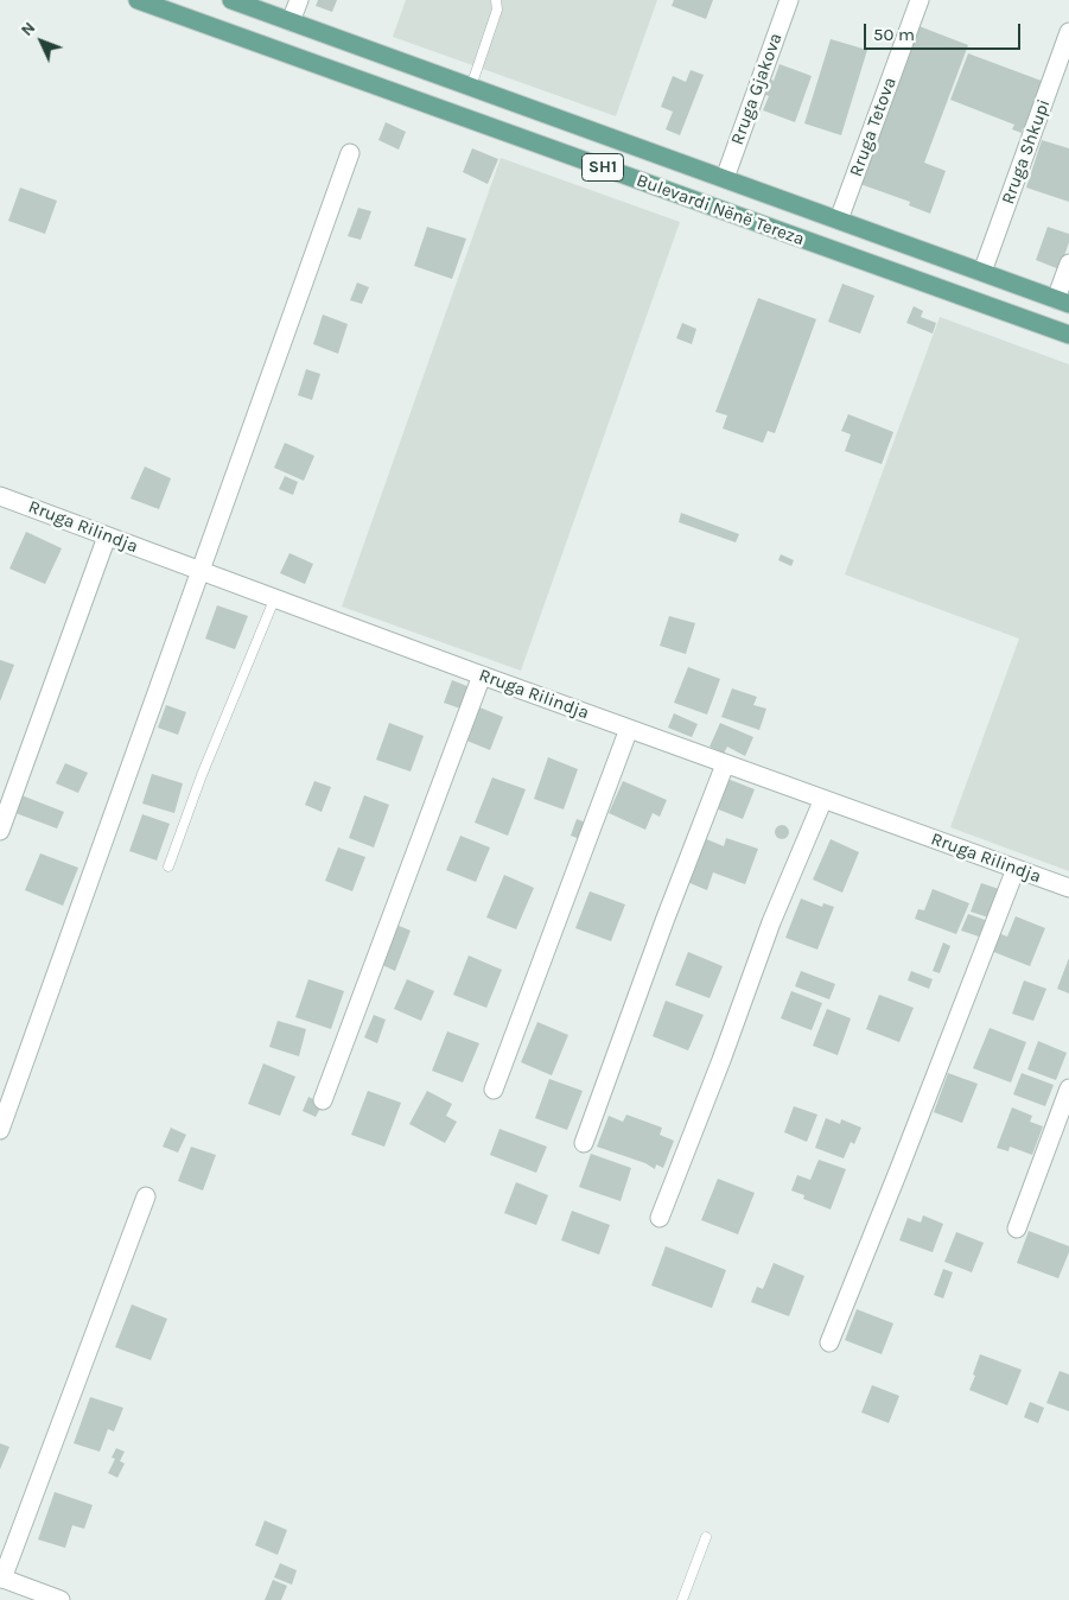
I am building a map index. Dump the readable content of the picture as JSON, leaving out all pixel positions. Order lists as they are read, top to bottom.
{
  "streets": {
    "main road": ["SH1", "Bulevardi Nënë Tereza"],
    "street": [
      "Rruga Gjakova",
      "Rruga Tetova",
      "Rruga Shkupi",
      "Rruga Rilindja"
    ]
  },
  "crossings": [
    ["Rruga Gjakova", "Bulevardi Nënë Tereza"],
    ["Rruga Tetova", "Bulevardi Nënë Tereza"],
    ["Rruga Shkupi", "Bulevardi Nënë Tereza"]
  ],
  "scale_bar": "50 m",
  "north": "top left"
}
